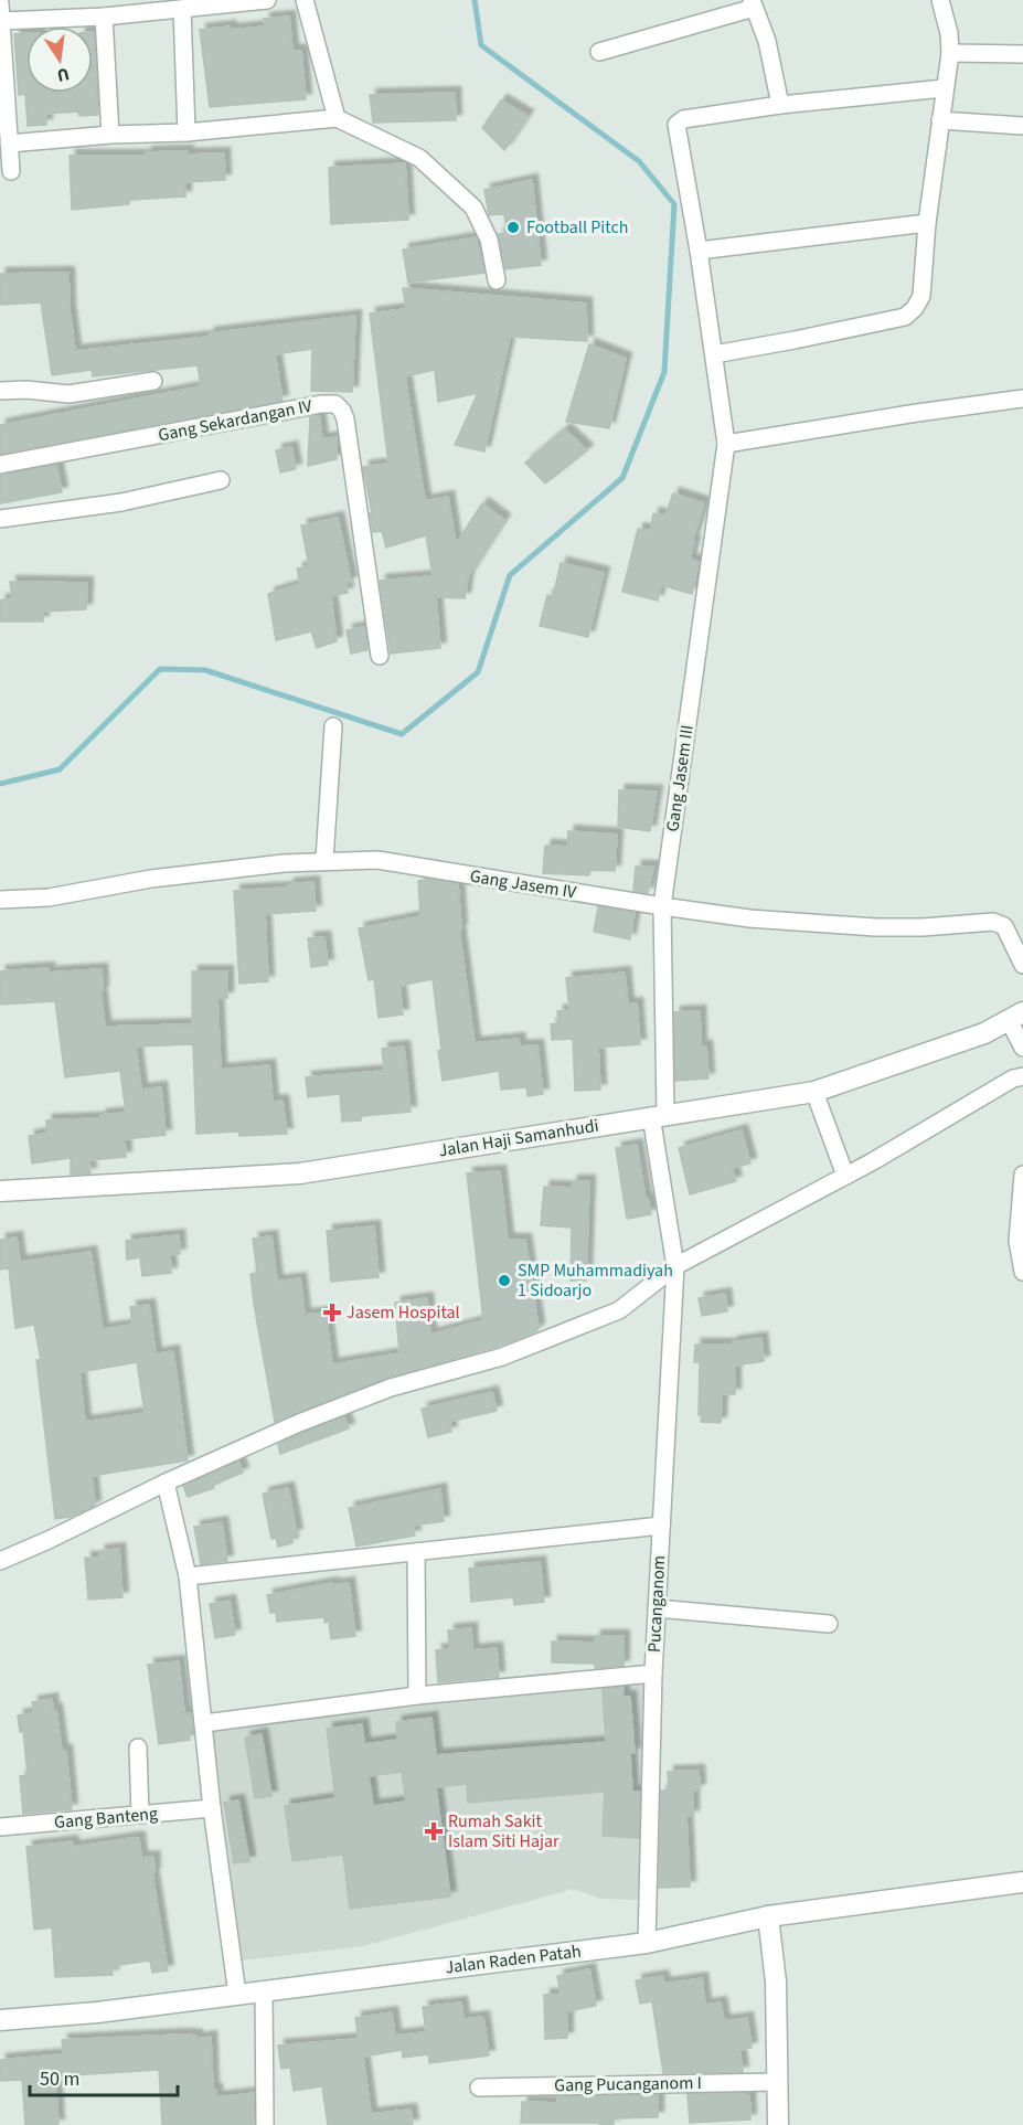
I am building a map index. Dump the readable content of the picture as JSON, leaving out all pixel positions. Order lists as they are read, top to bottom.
{
  "streets": {
    "street": [
      "Gang Sekardangan IV",
      "Gang Jasem III",
      "Gang Jasem IV",
      "Jalan Haji Samanhudi",
      "Pucanganom",
      "Gang Banteng",
      "Jalan Raden Patah",
      "Gang Pucanganom I"
    ]
  },
  "crossings": [
    ["Gang Jasem III", "Gang Jasem IV"],
    ["Gang Jasem III", "Jalan Haji Samanhudi"],
    ["Gang Jasem III", "Pucanganom"],
    ["Pucanganom", "Jalan Raden Patah"]
  ],
  "places": {
    "other": ["Football Pitch", "SMP Muhammadiyah 1 Sidoarjo"],
    "health": ["Jasem Hospital", "Rumah Sakit Islam Siti Hajar"]
  },
  "scale_bar": "50 m",
  "north": "bottom"
}
